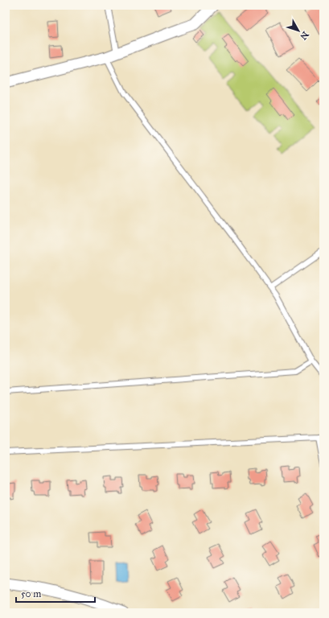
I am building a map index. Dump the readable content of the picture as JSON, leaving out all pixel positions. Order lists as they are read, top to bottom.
{
  "scale_bar": "50 m",
  "north": "bottom right"
}
